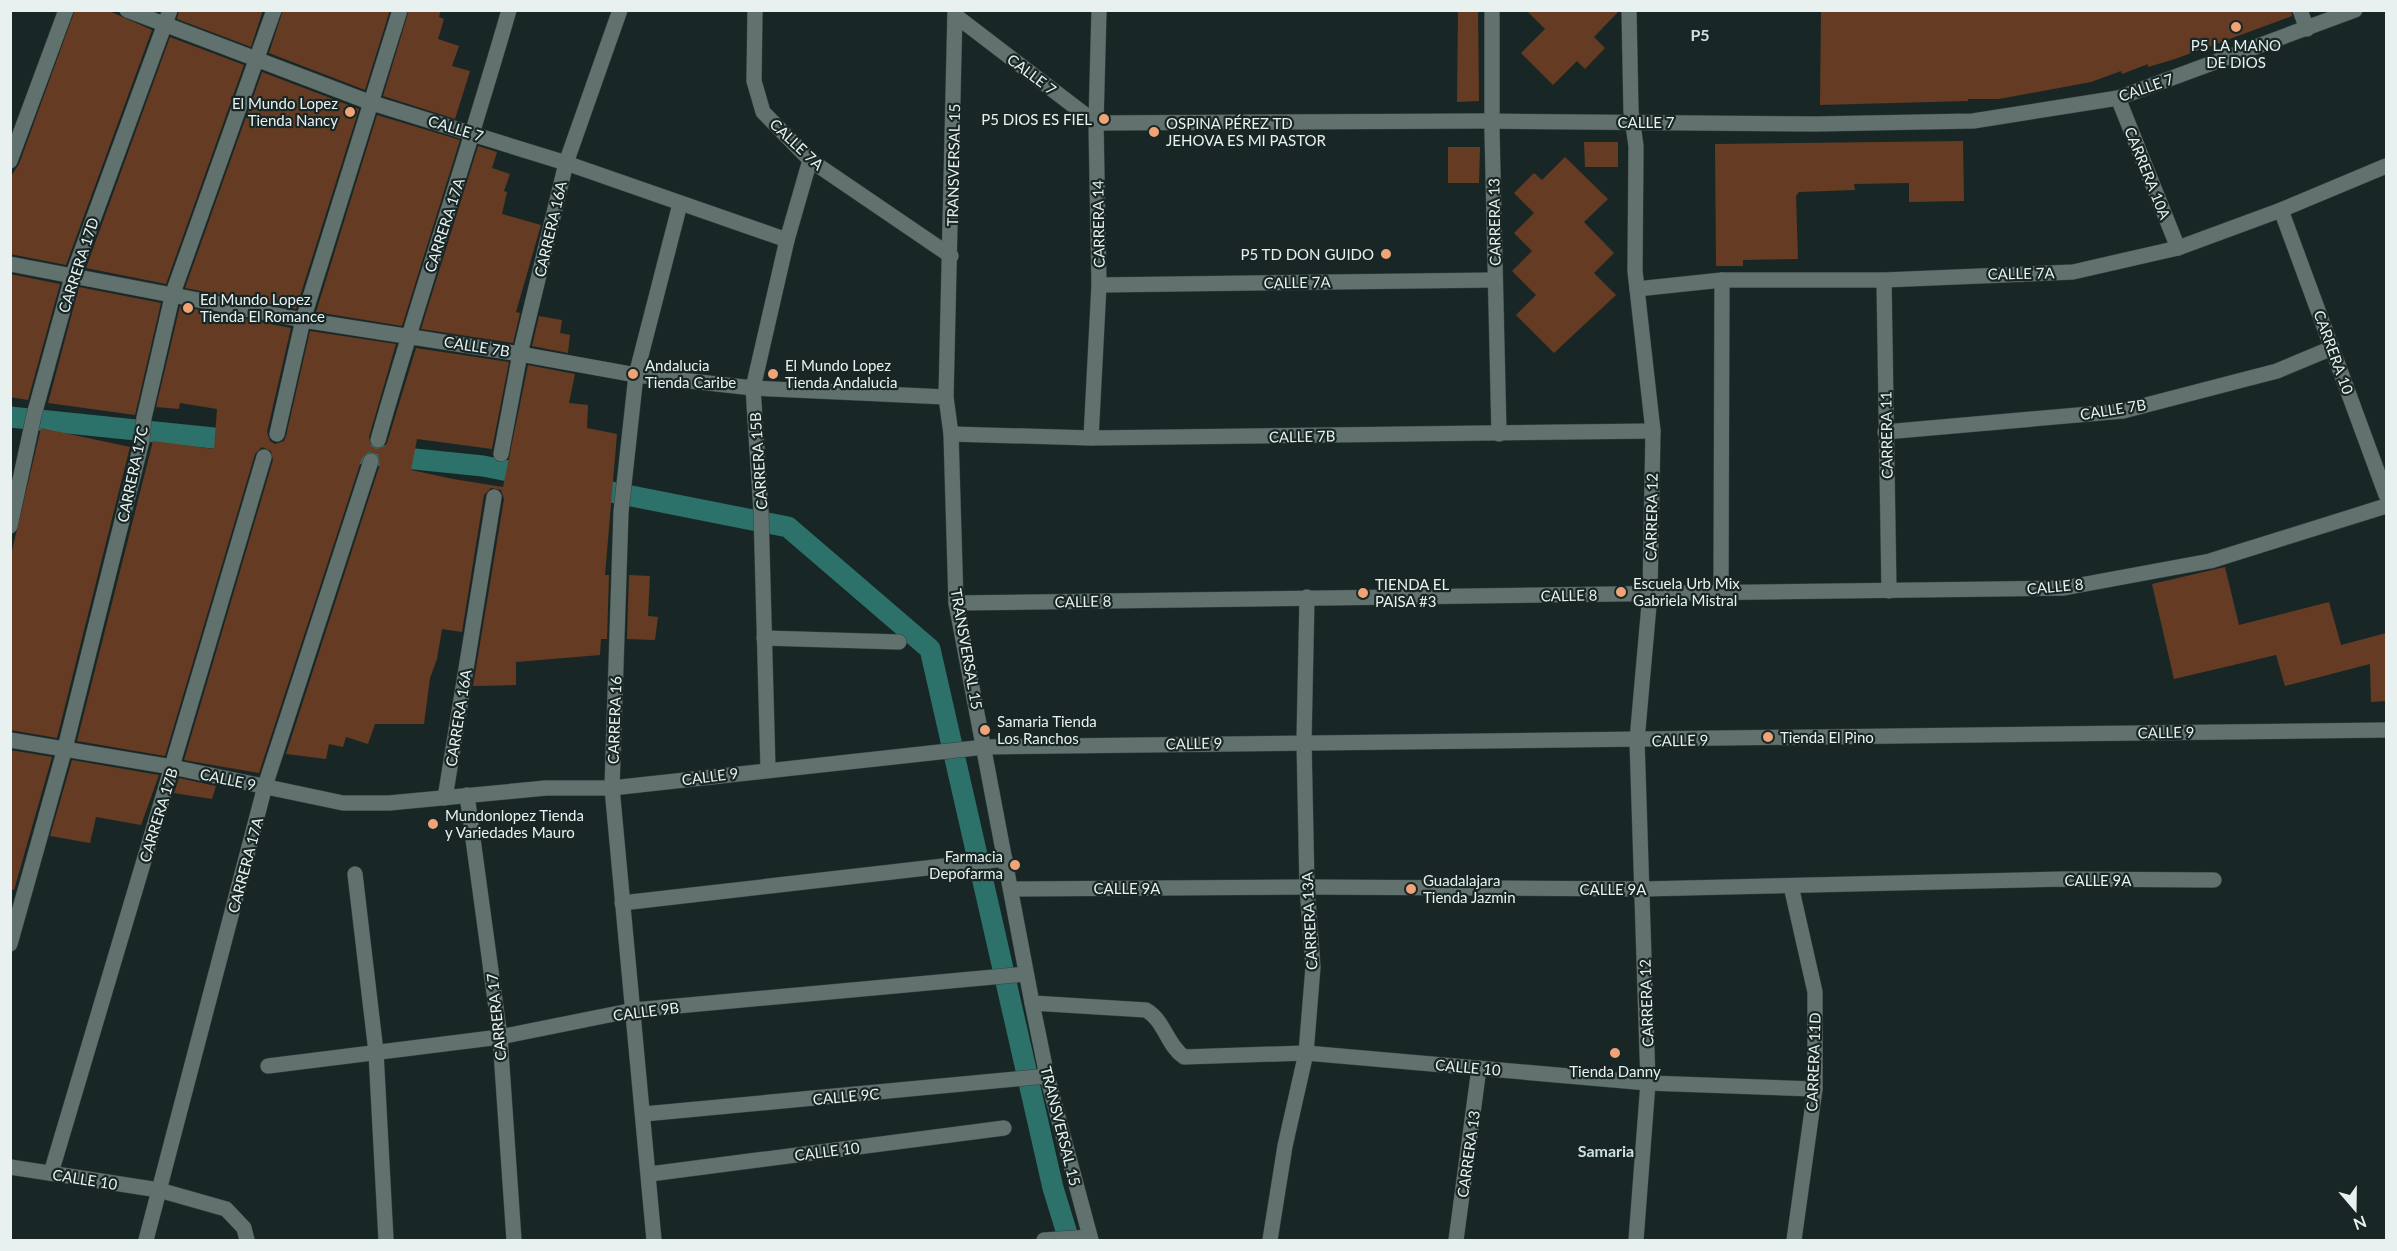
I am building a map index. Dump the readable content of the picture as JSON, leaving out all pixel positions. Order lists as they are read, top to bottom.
{
  "streets": {
    "street": [
      "CALLE 7",
      "CALLE 7A",
      "TRANSVERSAL 15",
      "CARRERA 10A",
      "CARRERA 13",
      "CARRERA 14",
      "CARRERA 17A",
      "CARRERA 16A",
      "CARRERA 17D",
      "CALLE 7B",
      "CARRERA 10",
      "CARRERA 11",
      "CARRERA 15B",
      "CARRERA 17C",
      "CARRERA 12",
      "CALLE 8",
      "CARRERA 16",
      "CALLE 9",
      "CARRERA 17B",
      "CALLE 9A",
      "CARRERA 13A",
      "CALLE 9B",
      "CARRERA 17",
      "CARRERA 11D",
      "CALLE 10",
      "CALLE 9C"
    ]
  },
  "crossings": [
    ["CALLE 7", "TRANSVERSAL 15"],
    ["CALLE 7", "CARRERA 10A"],
    ["CALLE 7", "CARRERA 13"],
    ["CALLE 7", "CARRERA 14"],
    ["CALLE 7", "CARRERA 17A"],
    ["CALLE 7", "CARRERA 16A"],
    ["CALLE 7", "CARRERA 17D"],
    ["CALLE 7", "CARRERA 15B"],
    ["CALLE 7", "CARRERA 17C"],
    ["CALLE 7", "CARRERA 12"],
    ["CALLE 7", "CARRERA 16"],
    ["CALLE 7A", "TRANSVERSAL 15"],
    ["CALLE 7A", "CARRERA 10A"],
    ["CALLE 7A", "CARRERA 13"],
    ["CALLE 7A", "CARRERA 14"],
    ["CALLE 7A", "CARRERA 10"],
    ["CALLE 7A", "CARRERA 11"],
    ["CALLE 7A", "CARRERA 15B"],
    ["CALLE 7A", "CARRERA 12"],
    ["TRANSVERSAL 15", "CALLE 7B"],
    ["TRANSVERSAL 15", "CALLE 8"],
    ["TRANSVERSAL 15", "CALLE 9"],
    ["TRANSVERSAL 15", "CALLE 9A"],
    ["TRANSVERSAL 15", "CALLE 9B"],
    ["TRANSVERSAL 15", "CALLE 10"],
    ["TRANSVERSAL 15", "CALLE 9C"],
    ["CARRERA 13", "CALLE 7B"],
    ["CARRERA 13", "CALLE 10"],
    ["CARRERA 14", "CALLE 7B"],
    ["CARRERA 17A", "CALLE 7B"],
    ["CARRERA 17A", "CALLE 9"],
    ["CARRERA 17A", "CALLE 10"],
    ["CARRERA 16A", "CALLE 7B"],
    ["CARRERA 16A", "CALLE 9"],
    ["CARRERA 17D", "CALLE 7B"],
    ["CALLE 7B", "CARRERA 10"],
    ["CALLE 7B", "CARRERA 11"],
    ["CALLE 7B", "CARRERA 15B"],
    ["CALLE 7B", "CARRERA 17C"],
    ["CALLE 7B", "CARRERA 12"],
    ["CALLE 7B", "CARRERA 16"],
    ["CARRERA 11", "CALLE 8"],
    ["CARRERA 15B", "CALLE 9"],
    ["CARRERA 17C", "CALLE 9"],
    ["CARRERA 12", "CALLE 8"],
    ["CARRERA 12", "CALLE 9"],
    ["CARRERA 12", "CALLE 9A"],
    ["CARRERA 12", "CALLE 10"],
    ["CALLE 8", "CARRERA 13A"],
    ["CARRERA 16", "CALLE 9"],
    ["CARRERA 16", "CALLE 9B"],
    ["CARRERA 16", "CALLE 10"],
    ["CARRERA 16", "CALLE 9C"],
    ["CALLE 9", "CARRERA 17B"],
    ["CALLE 9", "CARRERA 13A"],
    ["CALLE 9", "CARRERA 17"],
    ["CARRERA 17B", "CALLE 10"],
    ["CALLE 9A", "CARRERA 13A"],
    ["CALLE 9A", "CARRERA 11D"],
    ["CARRERA 13A", "CALLE 10"],
    ["CALLE 9B", "CARRERA 17"],
    ["CARRERA 11D", "CALLE 10"]
  ],
  "districts": ["P5", "Samaria"],
  "places": [
    "P5 LA MANO DE DIOS",
    "El Mundo Lopez Tienda Nancy",
    "P5 DIOS ES FIEL",
    "OSPINA PÉREZ TD JEHOVA ES MI PASTOR",
    "P5 TD DON GUIDO",
    "Ed Mundo Lopez Tienda El Romance",
    "Andalucia Tienda Caribe",
    "El Mundo Lopez Tienda Andalucia",
    "Escuela Urb Mix Gabriela Mistral",
    "TIENDA EL PAISA #3",
    "Samaria Tienda Los Ranchos",
    "Tienda El Pino",
    "Mundonlopez Tienda y Variedades Mauro",
    "Farmacia Depofarma",
    "Guadalajara Tienda Jazmin",
    "Tienda Danny"
  ],
  "north": "bottom"
}
